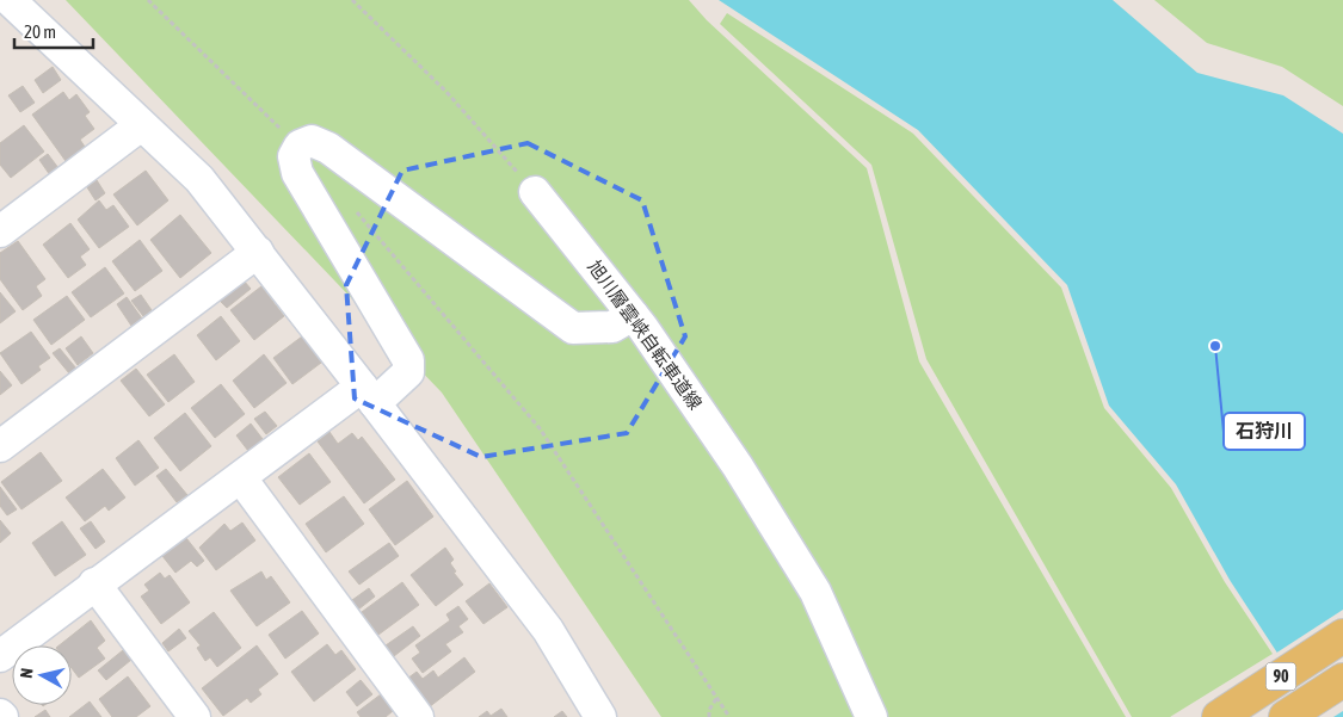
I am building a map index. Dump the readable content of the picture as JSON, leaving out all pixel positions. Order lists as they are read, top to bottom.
{
  "streets": {
    "main road": ["90"],
    "street": ["旭川層雲峡自転車道線"]
  },
  "places": ["石狩川"],
  "scale_bar": "20 m",
  "north": "left"
}
